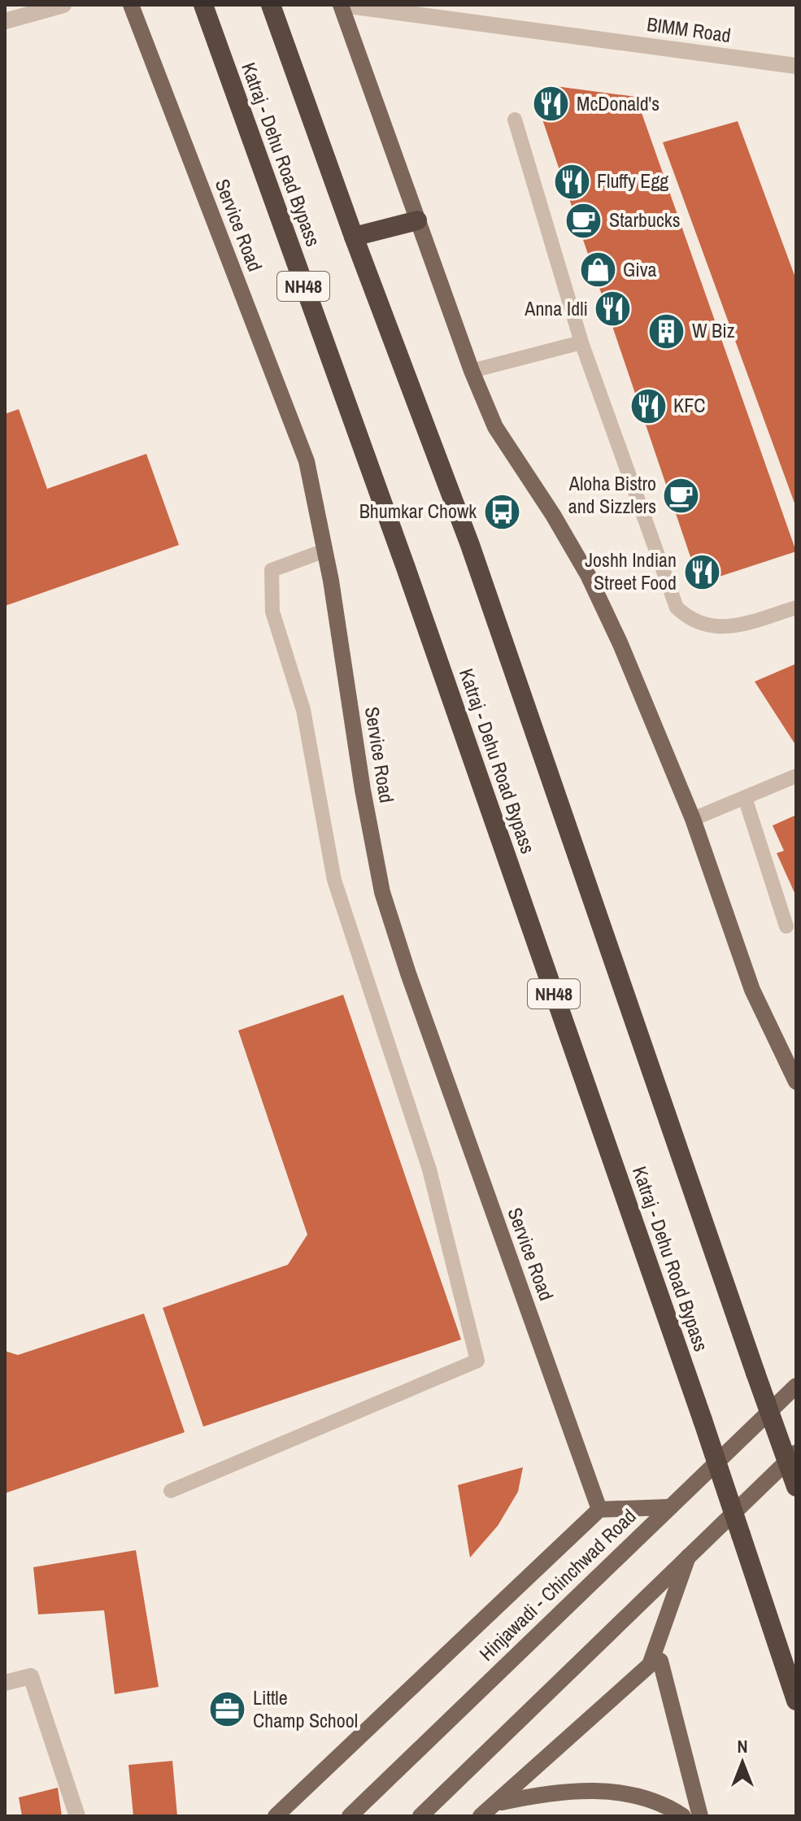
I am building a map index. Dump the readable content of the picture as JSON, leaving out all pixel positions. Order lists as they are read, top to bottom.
{
  "streets": {
    "highway": ["Katraj - Dehu Road Bypass", "NH48"],
    "main road": ["Service Road", "Hinjawadi - Chinchwad Road"],
    "street": ["BIMM Road"]
  },
  "places": {
    "restaurant": [
      "McDonald's",
      "Fluffy Egg",
      "Anna Idli",
      "KFC",
      "Joshh Indian Street Food"
    ],
    "cafe": ["Starbucks", "Aloha Bistro and Sizzlers"],
    "shop": ["Giva"],
    "building": ["W Biz"],
    "bus stop": ["Bhumkar Chowk"],
    "office": ["Little Champ School"]
  },
  "north": "top"
}
